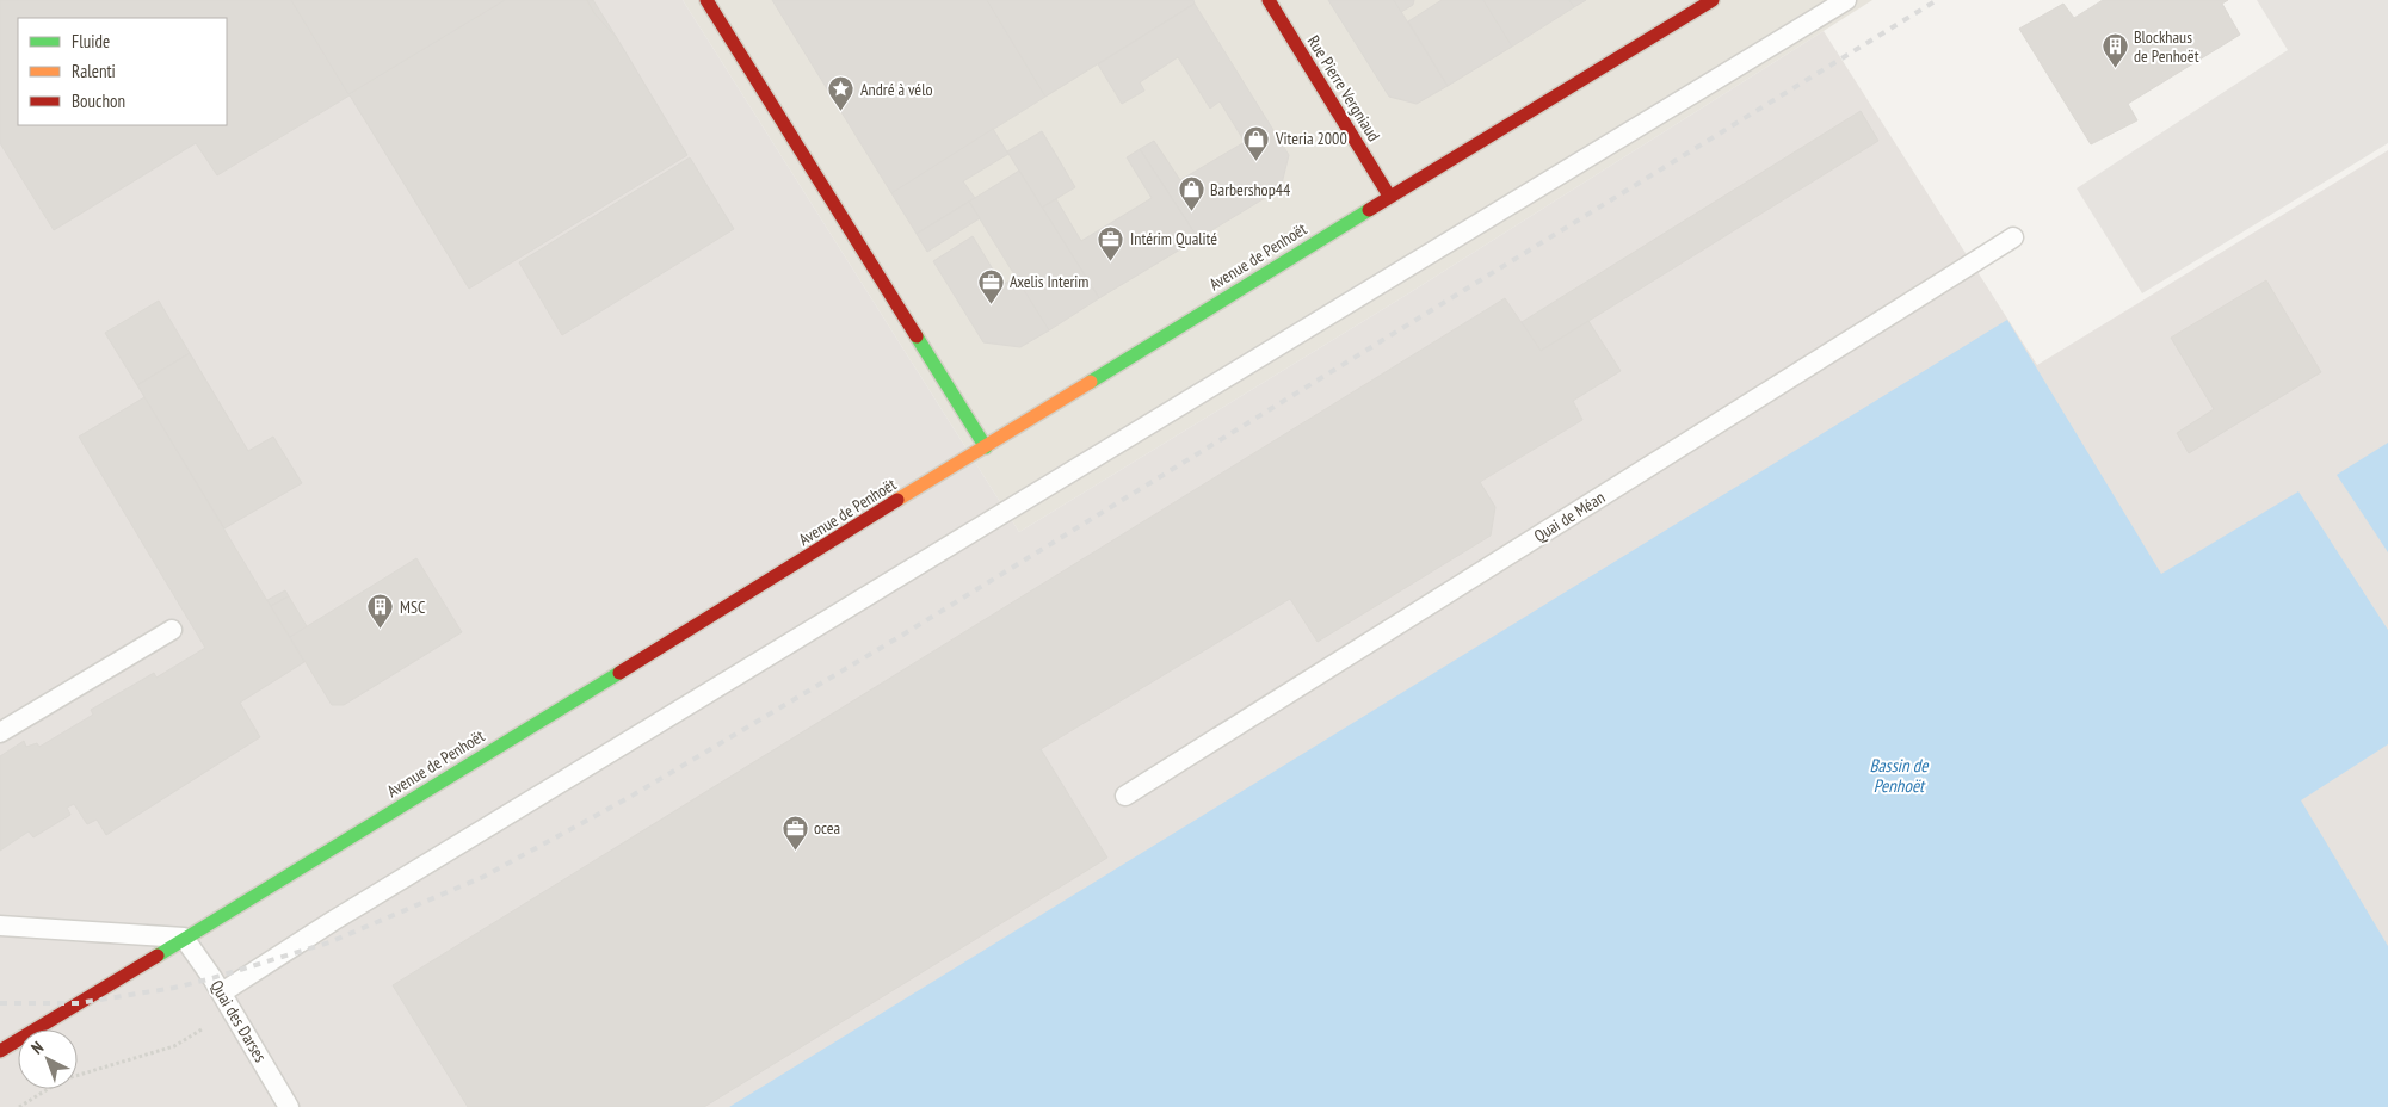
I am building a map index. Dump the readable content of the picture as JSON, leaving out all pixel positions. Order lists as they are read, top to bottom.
{
  "streets": {
    "main road": ["Rue Pierre Vergniaud", "Avenue de Penhoët"],
    "lane": ["Quai de Méan", "Quai des Darses"]
  },
  "crossings": [
    ["Rue Pierre Vergniaud", "Avenue de Penhoët"],
    ["Avenue de Penhoët", "Quai des Darses"]
  ],
  "water": ["Bassin de Penhoët"],
  "places": {
    "building": ["Blockhaus de Penhoët", "MSC"],
    "place": ["André à vélo"],
    "shop": ["Viteria 2000", "Barbershop44"],
    "office": ["Intérim Qualité", "Axelis Interim", "ocea"]
  },
  "legend": ["Fluide", "Ralenti", "Bouchon"],
  "north": "top left"
}
